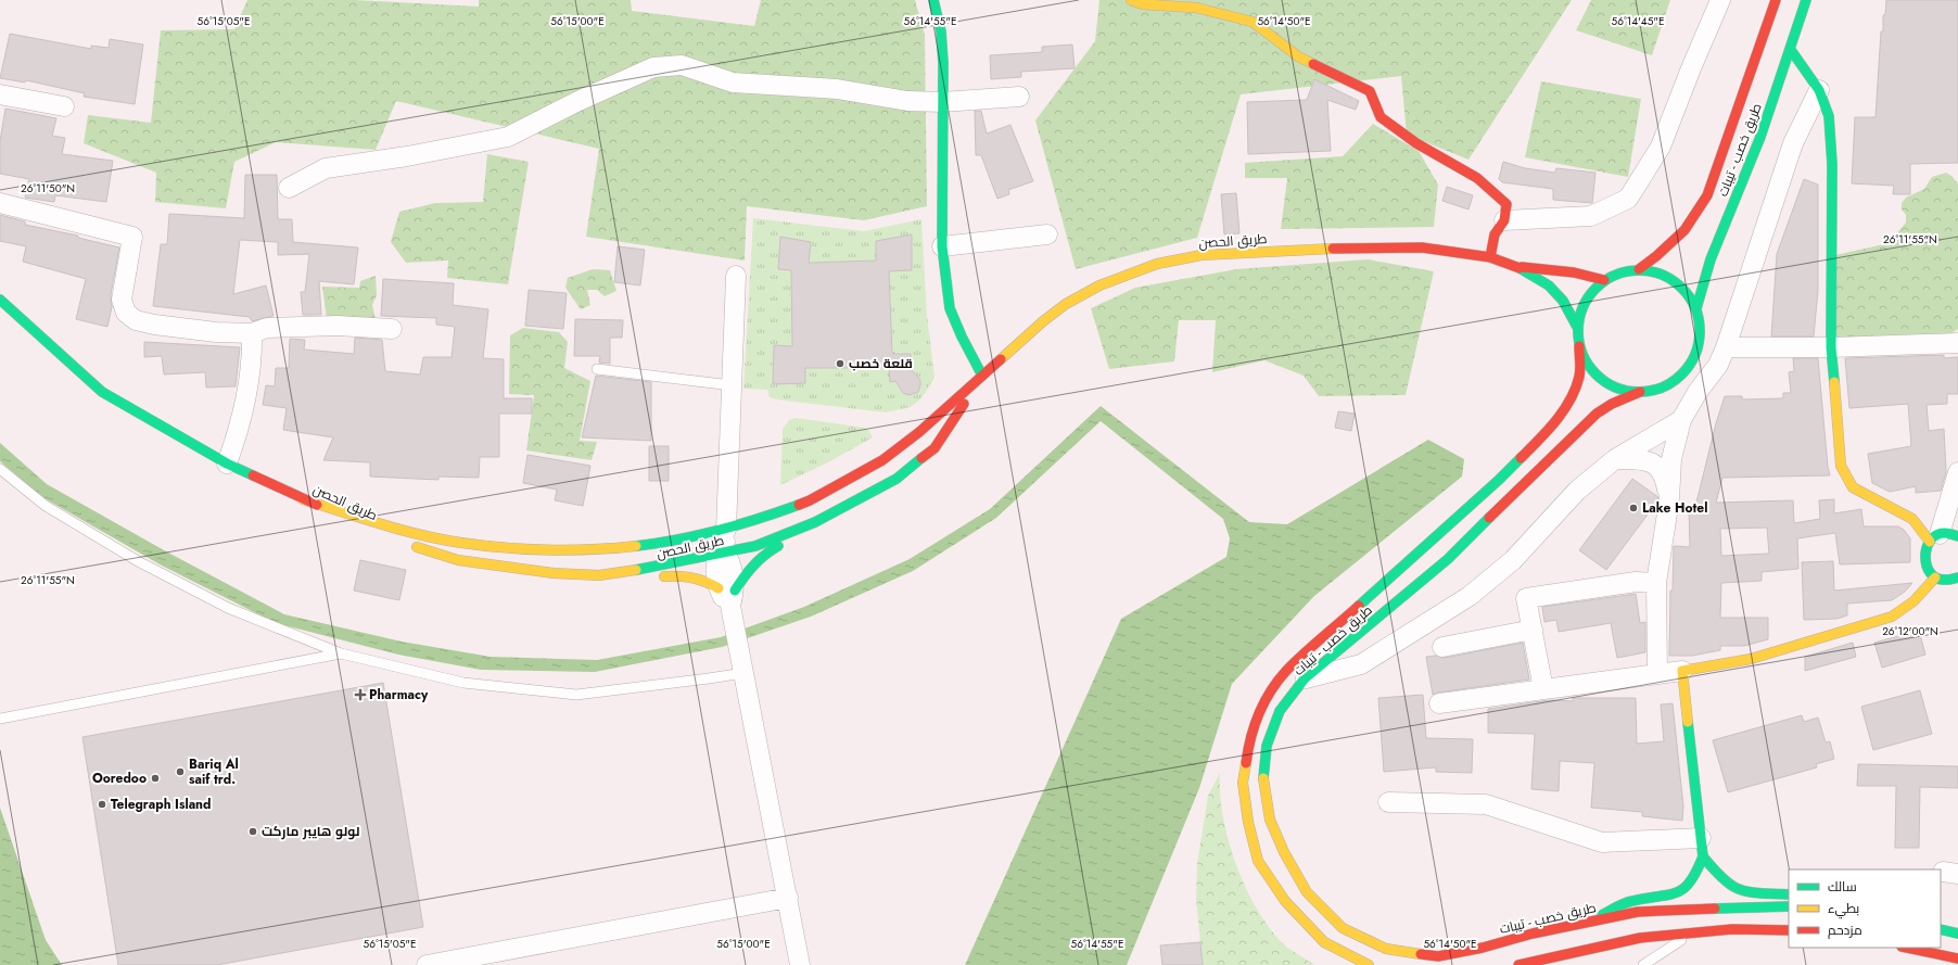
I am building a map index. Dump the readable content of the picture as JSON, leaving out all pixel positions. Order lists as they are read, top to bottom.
{
  "streets": {
    "main road": ["طريق خصب - تيبات", "طريق الحصن"]
  },
  "crossings": [
    ["طريق خصب - تيبات", "طريق الحصن"]
  ],
  "places": {
    "other": [
      "قلعة خصب",
      "Lake Hotel",
      "Bariq Al saif trd.",
      "Ooredoo",
      "Telegraph Island",
      "لولو هايبر ماركت"
    ],
    "health": ["Pharmacy"]
  },
  "legend": ["سالك", "بطيء", "مزدحم"],
  "coordinates": [
    "56°15'05\"E",
    "56°15'00\"E",
    "56°14'55\"E",
    "56°14'50\"E",
    "56°14'45\"E",
    "26°11'50\"N",
    "26°11'55\"N",
    "26°12'00\"N"
  ]
}
